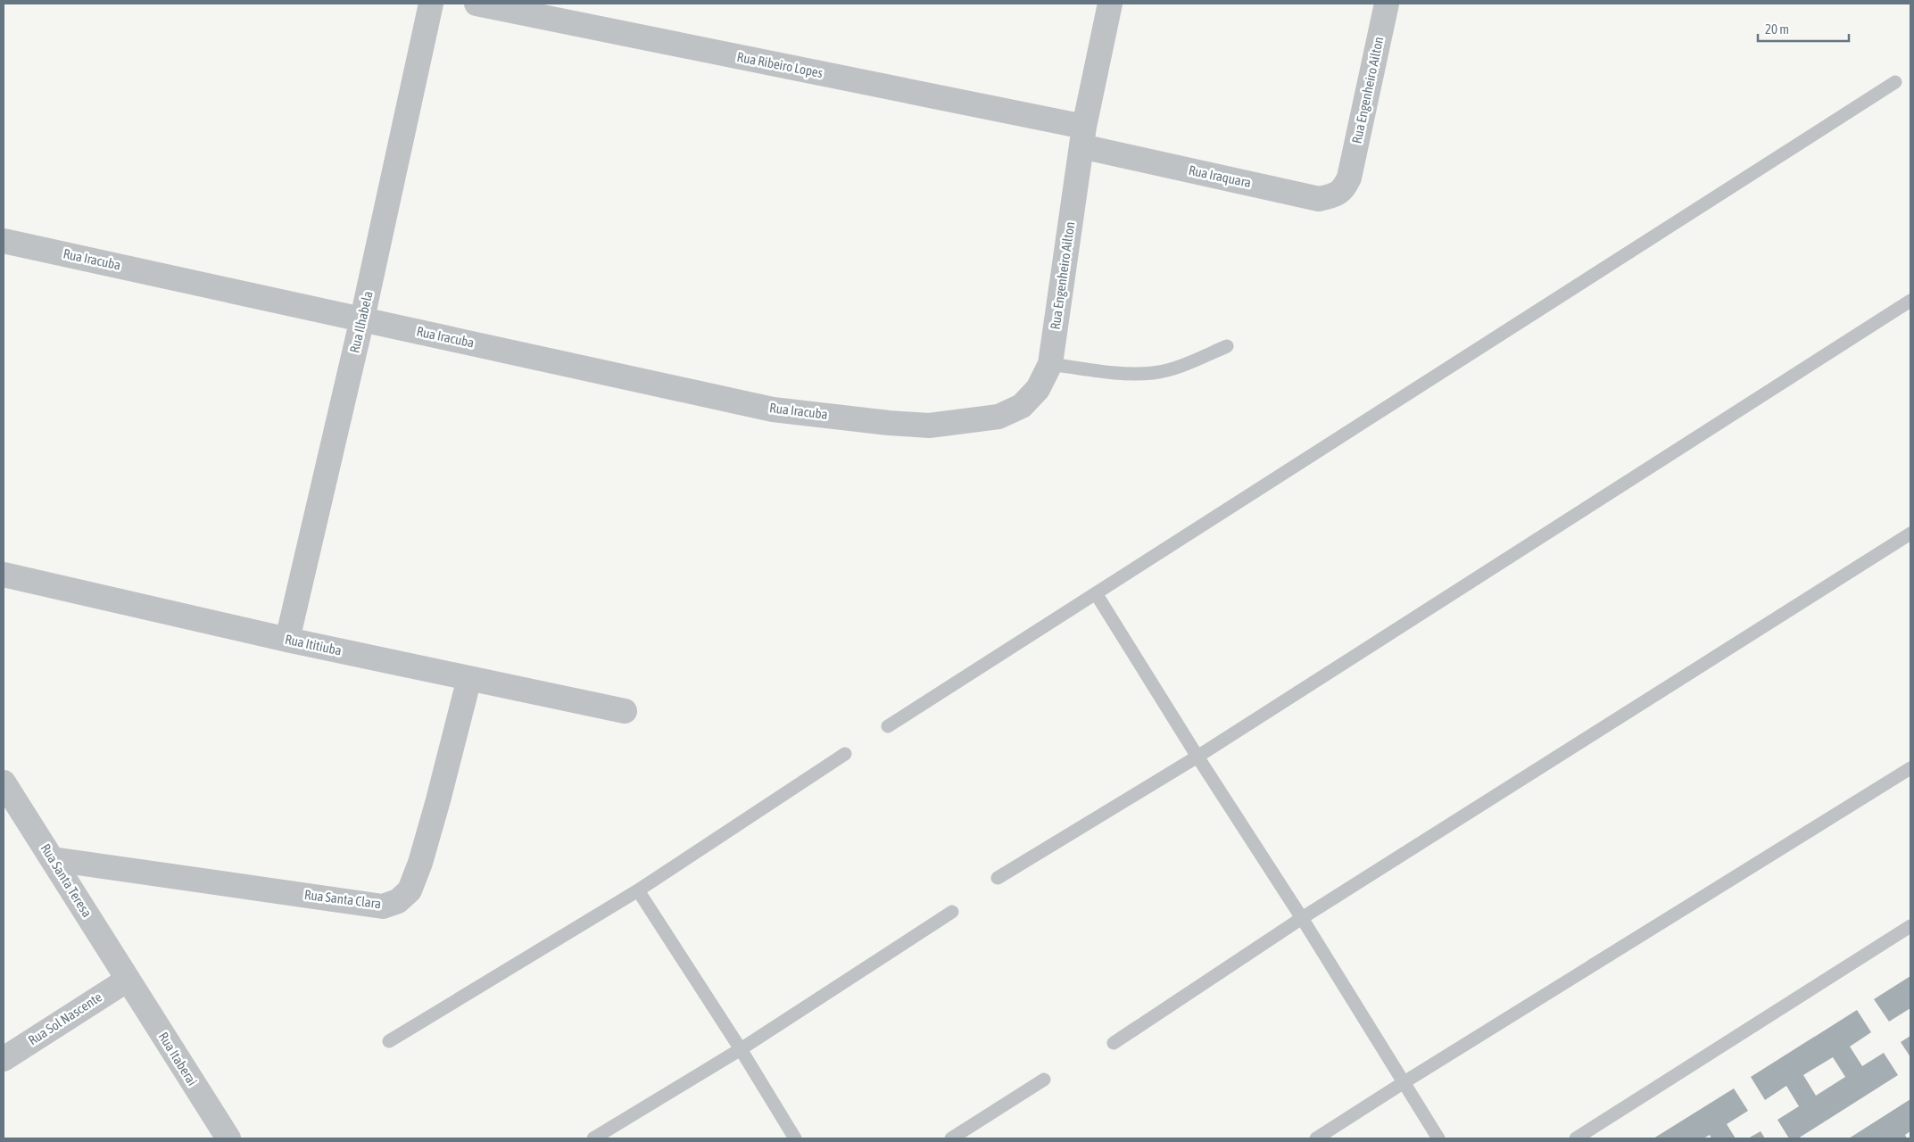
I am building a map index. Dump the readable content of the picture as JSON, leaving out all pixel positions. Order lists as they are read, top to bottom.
{
  "streets": {
    "street": [
      "Rua Ribeiro Lopes",
      "Rua Engenheiro Ailton",
      "Rua Iraquara",
      "Rua Iracuba",
      "Rua Ilhabela",
      "Rua Ititiuba",
      "Rua Santa Teresa",
      "Rua Santa Clara",
      "Rua Sol Nascente",
      "Rua Itaberai"
    ]
  },
  "crossings": [
    ["Rua Ribeiro Lopes", "Rua Engenheiro Ailton"],
    ["Rua Ribeiro Lopes", "Rua Iraquara"],
    ["Rua Engenheiro Ailton", "Rua Iraquara"],
    ["Rua Engenheiro Ailton", "Rua Iracuba"],
    ["Rua Iracuba", "Rua Ilhabela"],
    ["Rua Ilhabela", "Rua Ititiuba"],
    ["Rua Ititiuba", "Rua Santa Clara"],
    ["Rua Santa Teresa", "Rua Santa Clara"],
    ["Rua Santa Teresa", "Rua Sol Nascente"],
    ["Rua Santa Teresa", "Rua Itaberai"],
    ["Rua Sol Nascente", "Rua Itaberai"]
  ],
  "scale_bar": "20 m"
}
